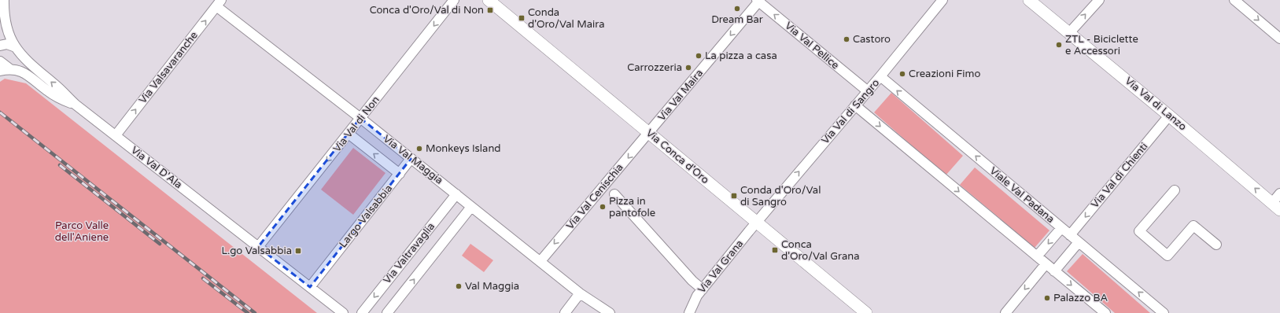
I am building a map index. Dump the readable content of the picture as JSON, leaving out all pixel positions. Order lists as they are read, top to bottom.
{
  "streets": {
    "street": [
      "Via Val Pellice",
      "Via Valsavaranche",
      "Via Val Maira",
      "Via Val di Lanzo",
      "Via Val di Sangro",
      "Via Val di Non",
      "Via Conca d'Oro",
      "Via Val Maggia",
      "Via Val D'Ala",
      "Via Val di Chienti",
      "Viale Val Padana",
      "Via Val Cenischia",
      "Largo Valsabbia",
      "Via Valtravaglia",
      "Via Val Grana"
    ]
  },
  "crossings": [
    ["Via Val Pellice", "Via Val Maira"],
    ["Via Val Pellice", "Via Val di Sangro"],
    ["Via Valsavaranche", "Via Val Maggia"],
    ["Via Valsavaranche", "Via Val D'Ala"],
    ["Via Val Maira", "Via Conca d'Oro"],
    ["Via Val Maira", "Via Val Cenischia"],
    ["Via Val di Lanzo", "Via Val di Chienti"],
    ["Via Val di Sangro", "Via Conca d'Oro"],
    ["Via Val di Sangro", "Viale Val Padana"],
    ["Via Val di Sangro", "Via Val Grana"],
    ["Via Val di Non", "Via Val Maggia"],
    ["Via Val di Non", "Via Val D'Ala"],
    ["Via Conca d'Oro", "Via Val Cenischia"],
    ["Via Conca d'Oro", "Via Val Grana"],
    ["Via Val Maggia", "Via Val Cenischia"],
    ["Via Val Maggia", "Largo Valsabbia"],
    ["Via Val Maggia", "Via Valtravaglia"],
    ["Via Val D'Ala", "Largo Valsabbia"],
    ["Via Val di Chienti", "Viale Val Padana"]
  ],
  "one_way": [
    "Via Val Pellice",
    "Via Valsavaranche",
    "Via Val Maira",
    "Via Val di Lanzo",
    "Via Val di Sangro",
    "Via Val di Non",
    "Via Val di Chienti",
    "Via Val Cenischia"
  ],
  "parks": ["Parco Valle dell'Aniene"],
  "places": {
    "other": [
      "Dream Bar",
      "Castoro",
      "ZTL - Biciclette e Accessori",
      "La pizza a casa",
      "Carrozzeria",
      "Creazioni Fimo",
      "Monkeys Island",
      "Pizza in pantofole",
      "Val Maggia",
      "Palazzo BA"
    ],
    "transit": [
      "Conca d'Oro/Val di Non",
      "Conda d'Oro/Val Maira",
      "Conda d'Oro/Val di Sangro",
      "Conca d'Oro/Val Grana",
      "L.go Valsabbia"
    ]
  }
}
